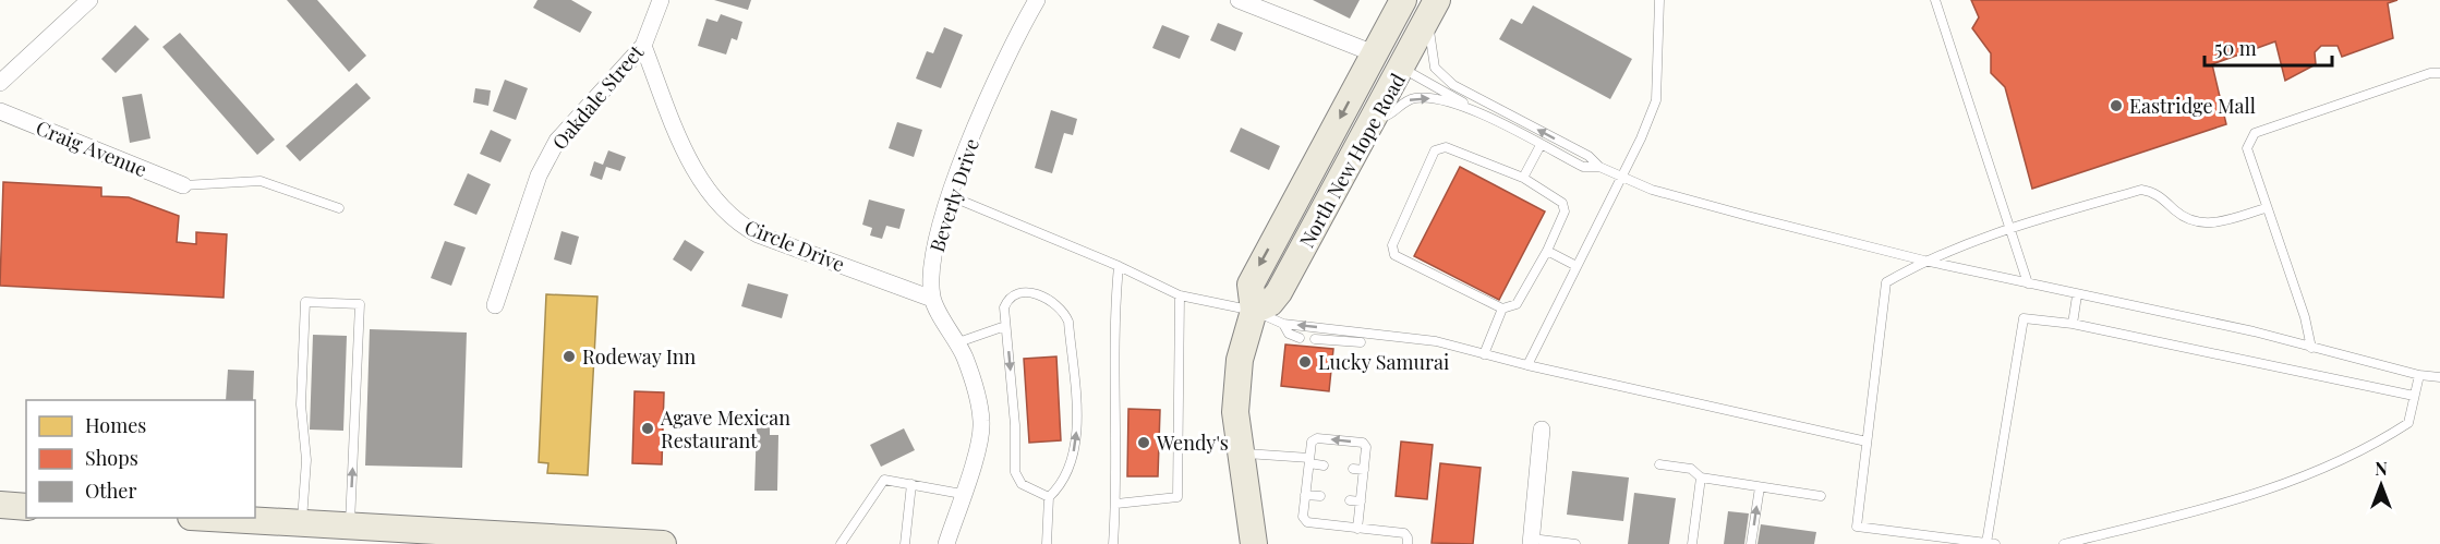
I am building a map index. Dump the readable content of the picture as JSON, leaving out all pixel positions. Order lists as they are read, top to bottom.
{
  "streets": {
    "main road": ["North New Hope Road"],
    "street": [
      "Oakdale Street",
      "Craig Avenue",
      "Beverly Drive",
      "Circle Drive"
    ]
  },
  "crossings": [
    ["Oakdale Street", "Circle Drive"],
    ["Beverly Drive", "Circle Drive"]
  ],
  "places": [
    "Eastridge Mall",
    "Rodeway Inn",
    "Lucky Samurai",
    "Agave Mexican Restaurant",
    "Wendy's"
  ],
  "legend": ["Homes", "Shops", "Other"],
  "scale_bar": "50 m",
  "north": "top"
}
